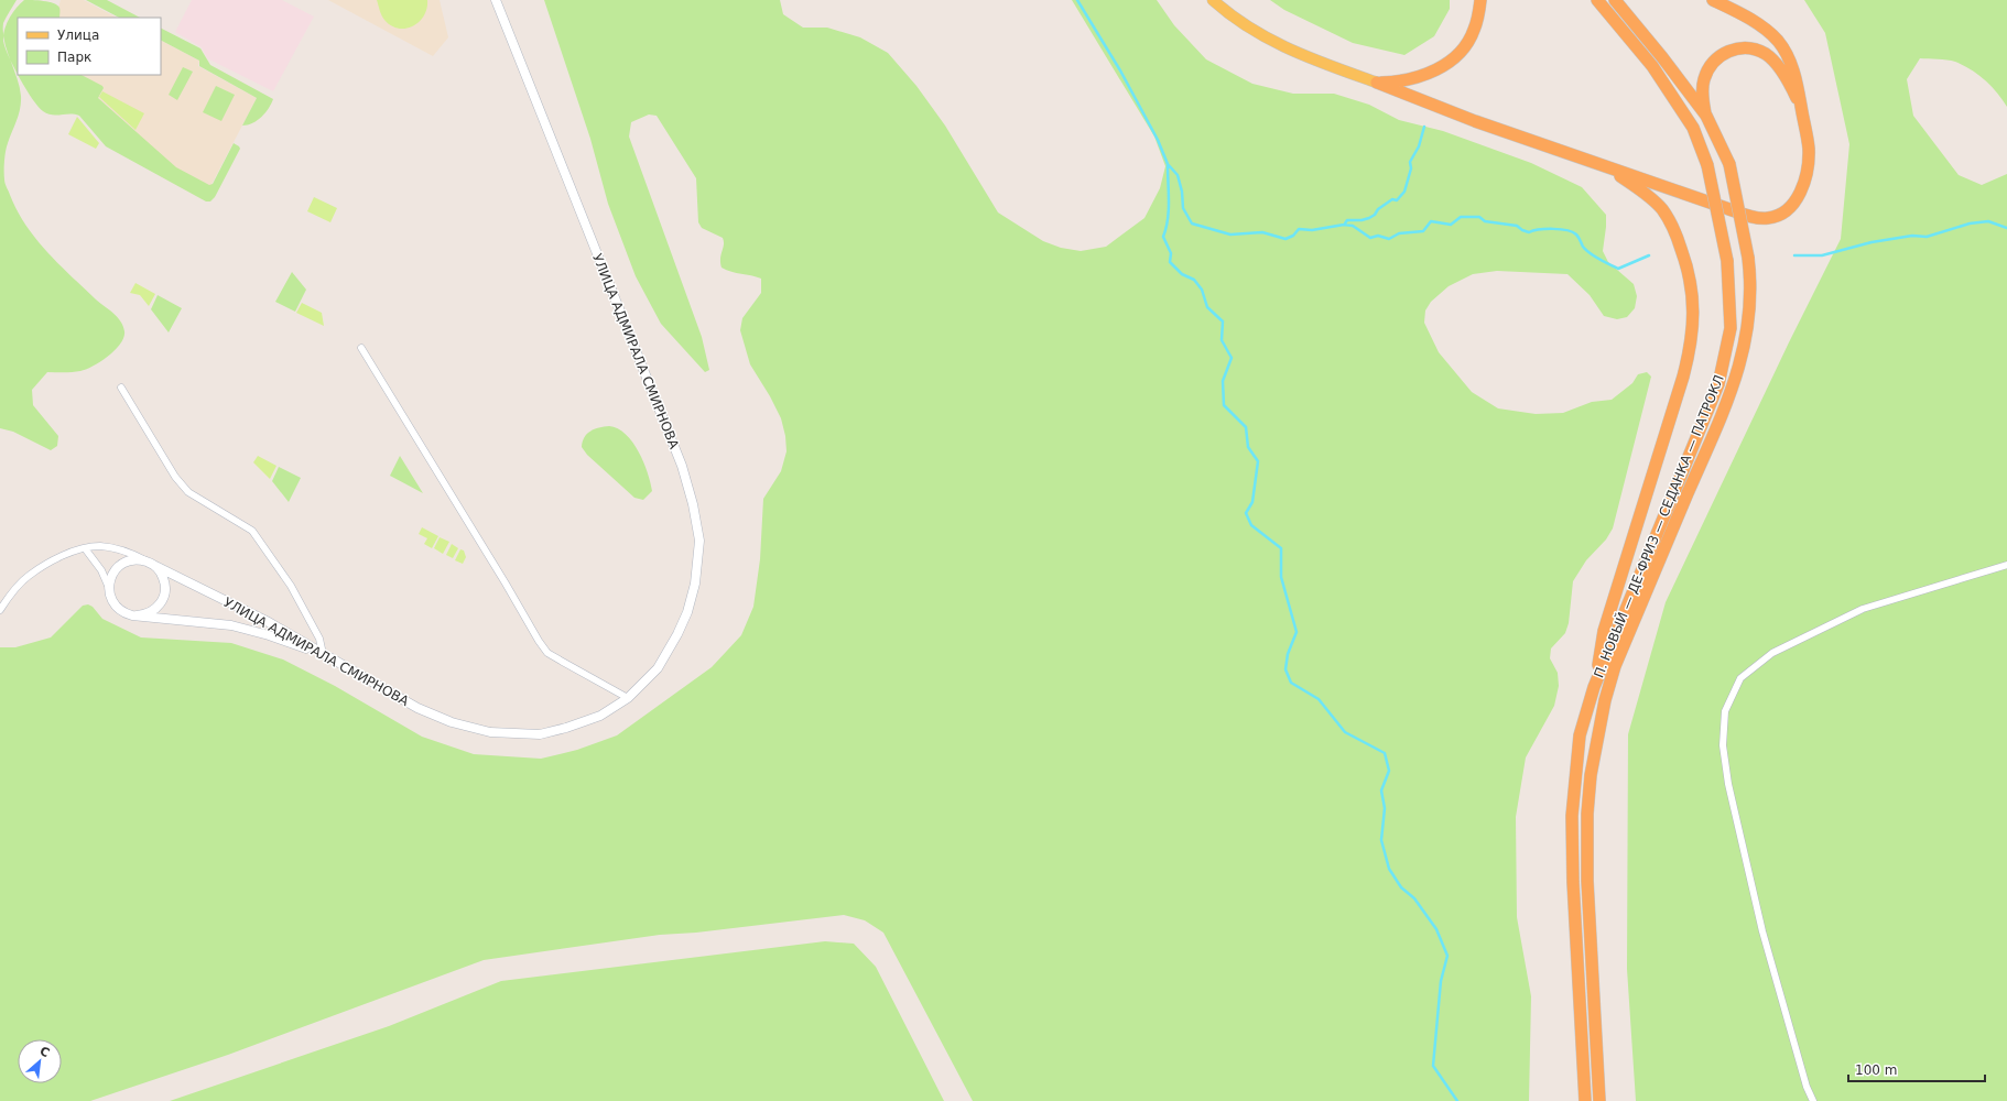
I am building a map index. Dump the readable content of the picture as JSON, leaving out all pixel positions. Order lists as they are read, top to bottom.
{
  "streets": {
    "highway": ["П. НОВЫЙ — ДЕ-ФРИЗ — СЕДАНКА — ПАТРОКЛ"],
    "street": ["УЛИЦА АДМИРАЛА СМИРНОВА"]
  },
  "legend": ["Улица", "Парк"],
  "scale_bar": "100 m",
  "north": "top right"
}
